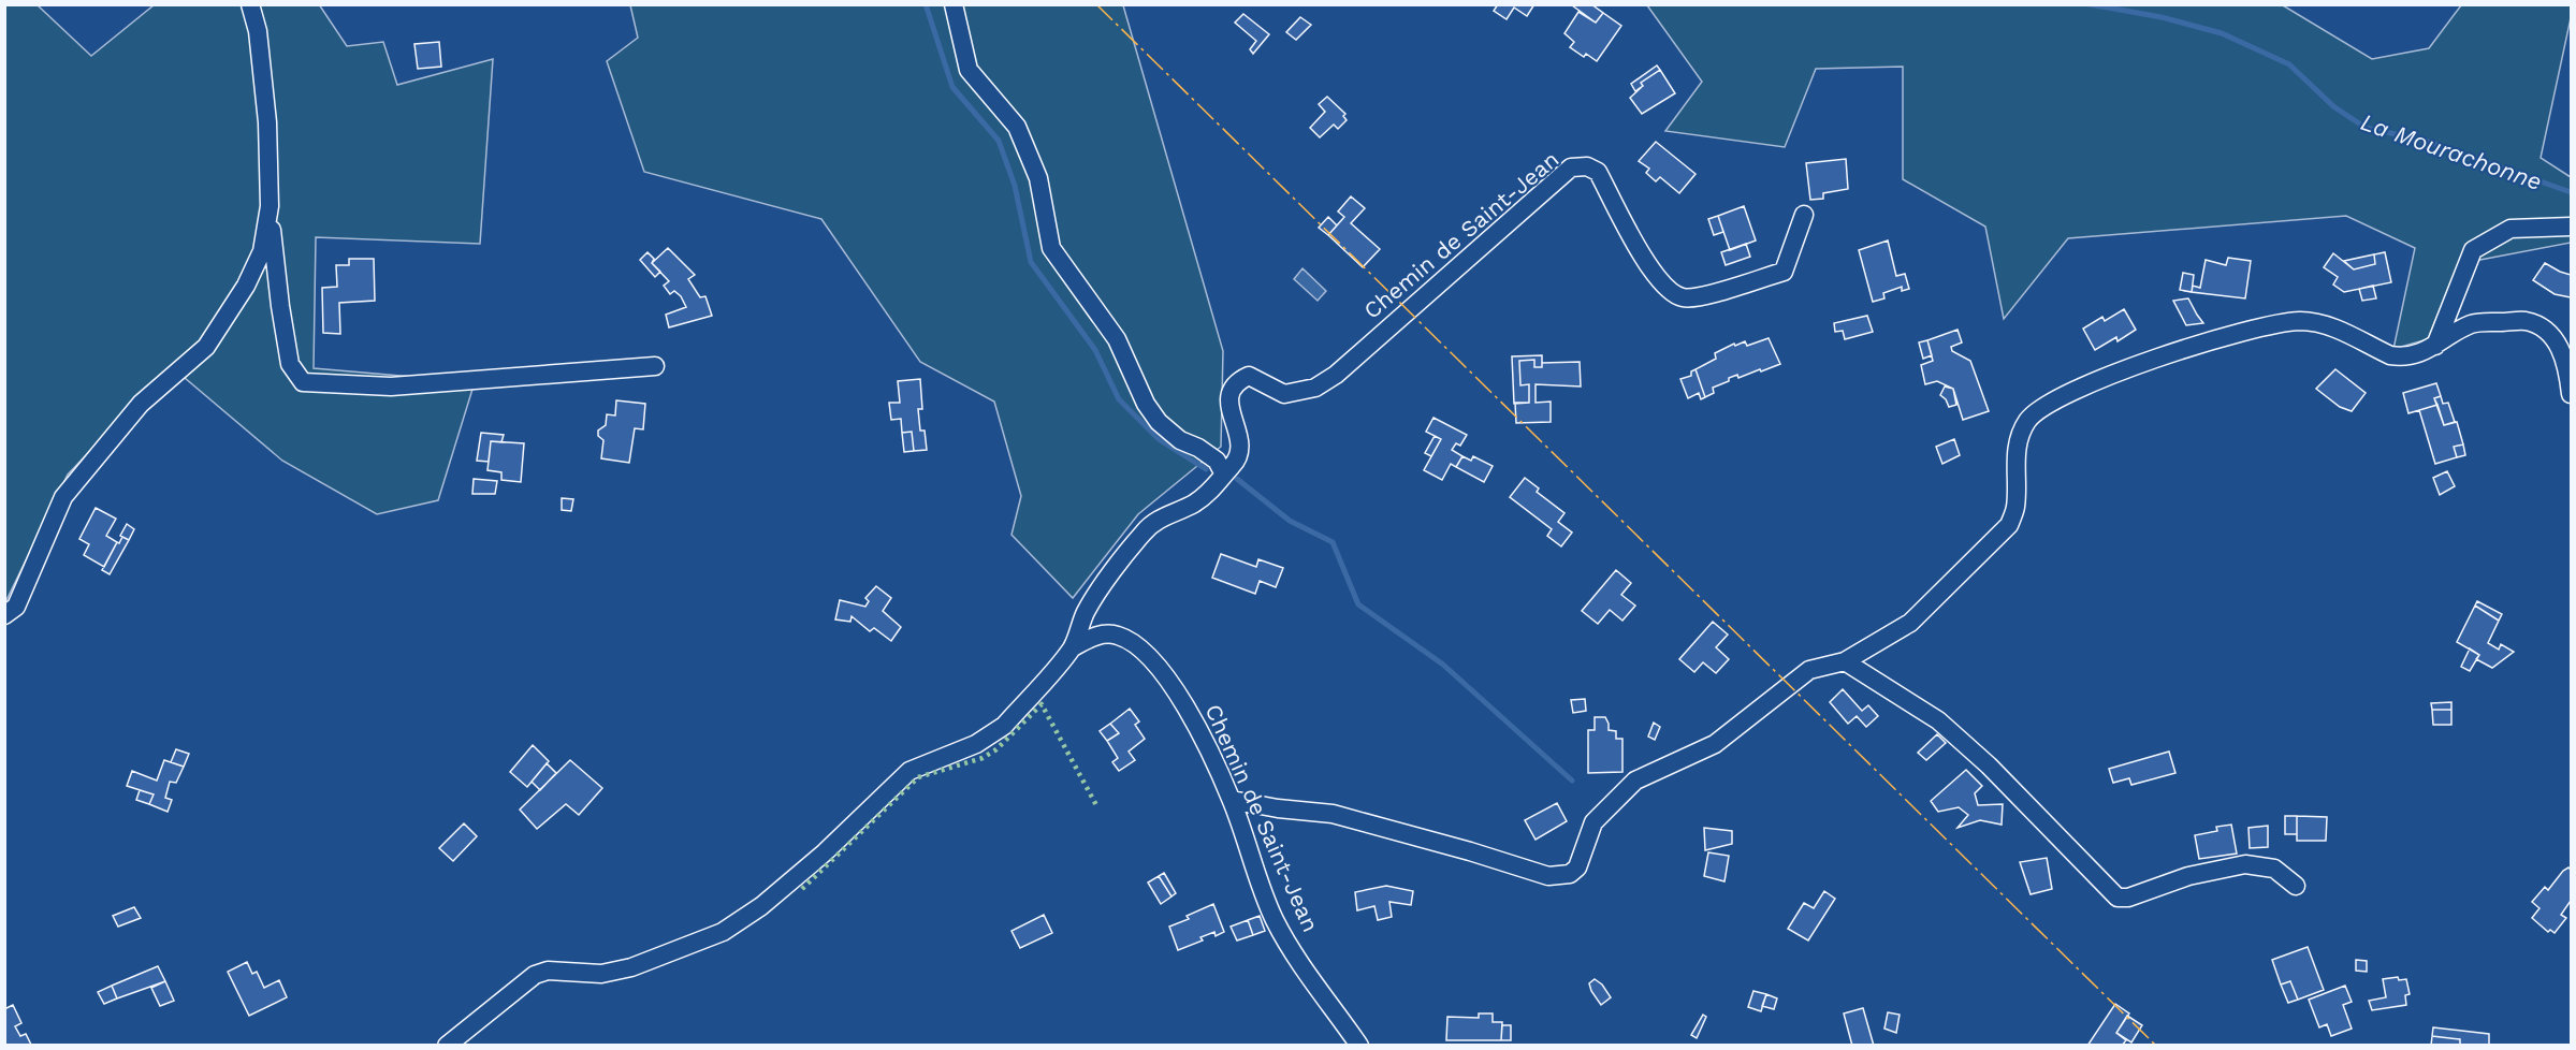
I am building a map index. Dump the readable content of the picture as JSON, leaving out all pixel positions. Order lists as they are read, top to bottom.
{
  "streets": {
    "street": ["Chemin de Saint-Jean"]
  },
  "water": ["La Mourachonne"]
}
